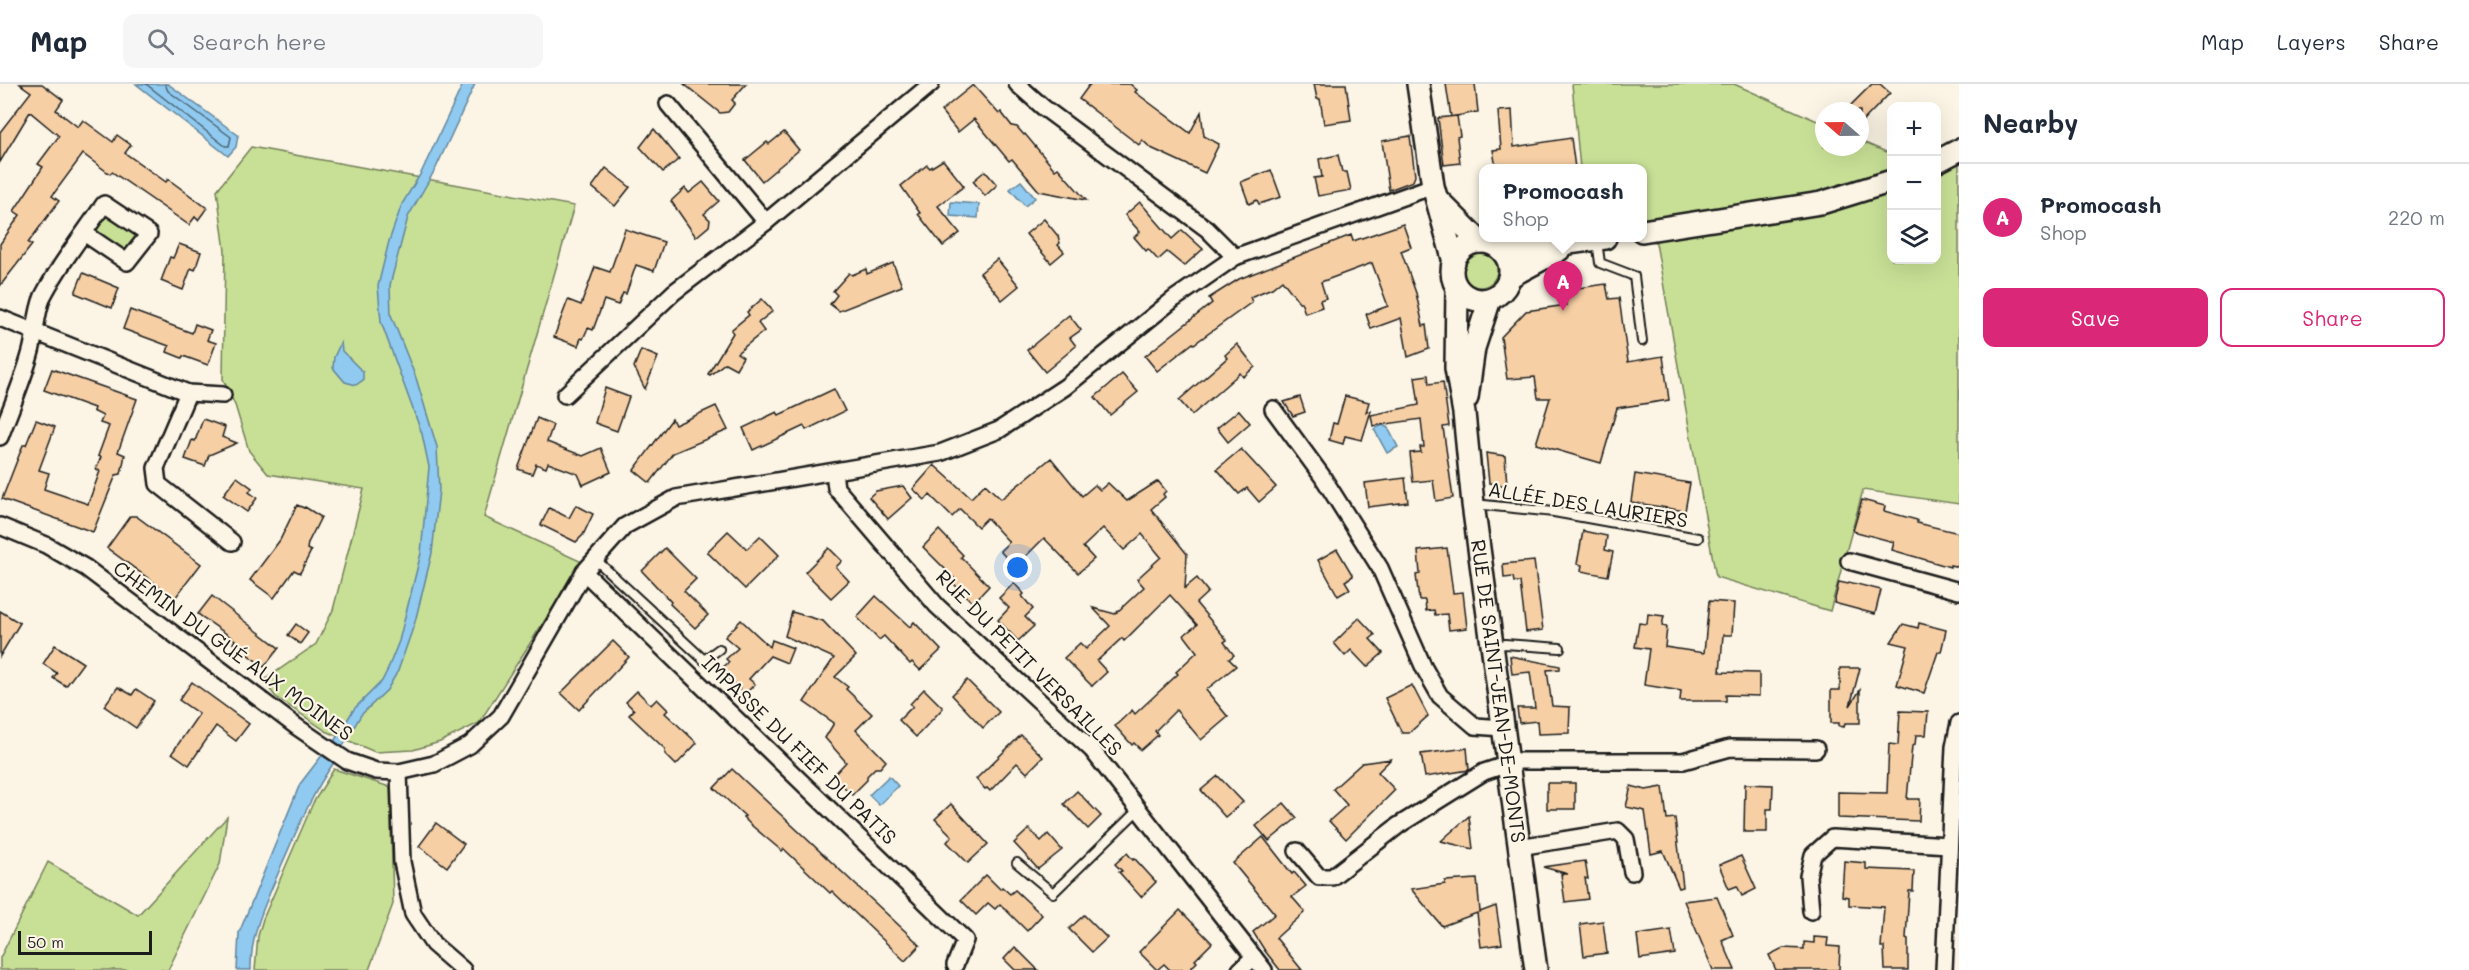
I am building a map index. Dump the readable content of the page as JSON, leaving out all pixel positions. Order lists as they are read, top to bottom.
{
  "streets": {
    "main road": ["RUE DE SAINT-JEAN-DE-MONTS"],
    "street": ["CHEMIN DU GUÉ AUX MOINES", "RUE DU PETIT VERSAILLES", "IMPASSE DU FIEF DU PATIS"],
    "lane": ["ALLÉE DES LAURIERS"]
  },
  "crossings": [
    ["ALLÉE DES LAURIERS", "RUE DE SAINT-JEAN-DE-MONTS"],
    ["CHEMIN DU GUÉ AUX MOINES", "RUE DU PETIT VERSAILLES"],
    ["CHEMIN DU GUÉ AUX MOINES", "IMPASSE DU FIEF DU PATIS"]
  ],
  "scale_bar": "50 m",
  "north": "left",
  "page": {
    "header": "Map",
    "search": "Search here",
    "nav": ["Map", "Layers", "Share"],
    "heading": "Nearby",
    "map_buttons": ["+", "−"],
    "list": [
      {
        "mark": "A",
        "name": "Promocash",
        "note": "Shop",
        "value": "220 m"
      }
    ],
    "popup": ["Promocash", "Shop"],
    "pins": "A",
    "buttons": ["Save", "Share"],
    "scale": "50 m"
  }
}
